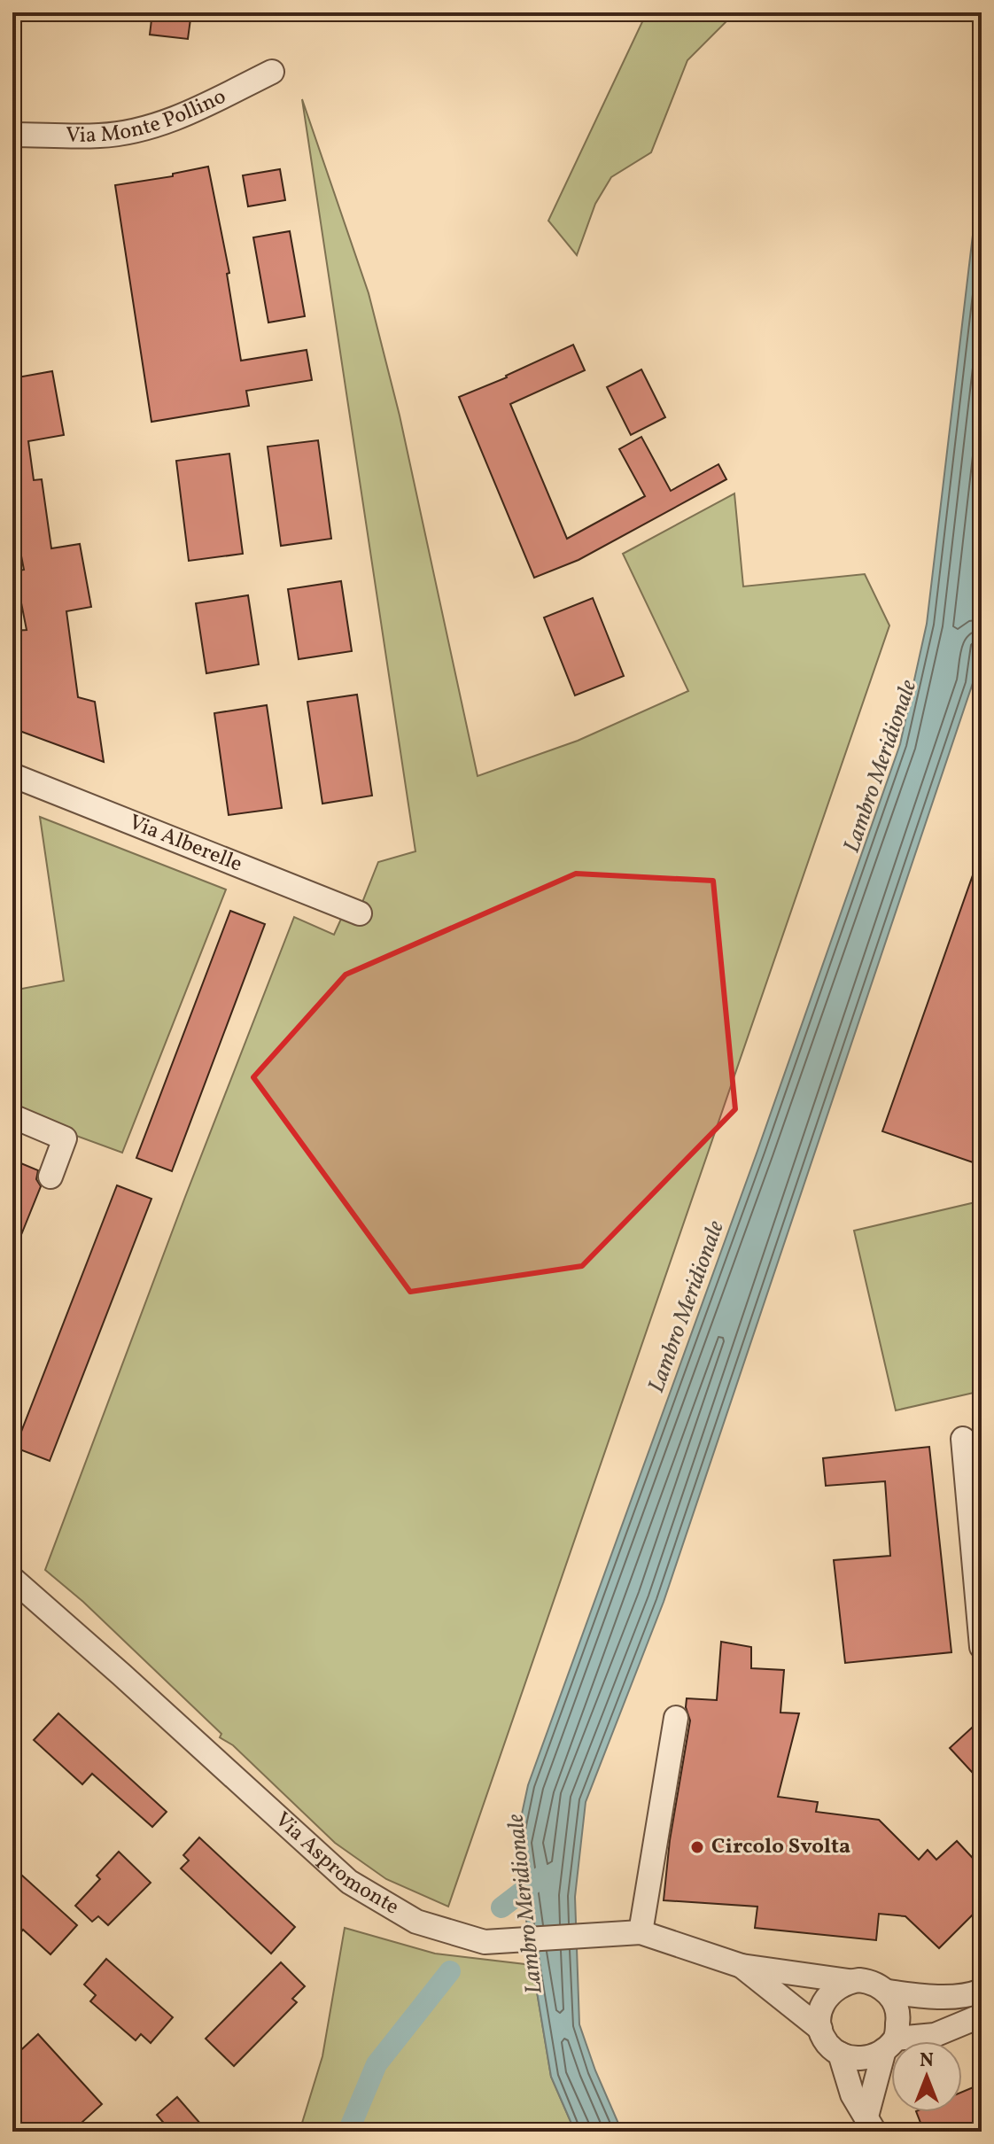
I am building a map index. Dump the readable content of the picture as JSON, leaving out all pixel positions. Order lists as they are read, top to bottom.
{
  "streets": {
    "street": ["Via Monte Pollino", "Via Alberelle", "Via Aspromonte"]
  },
  "water": ["Lambro Meridionale"],
  "places": ["Circolo Svolta"],
  "north": "top"
}
